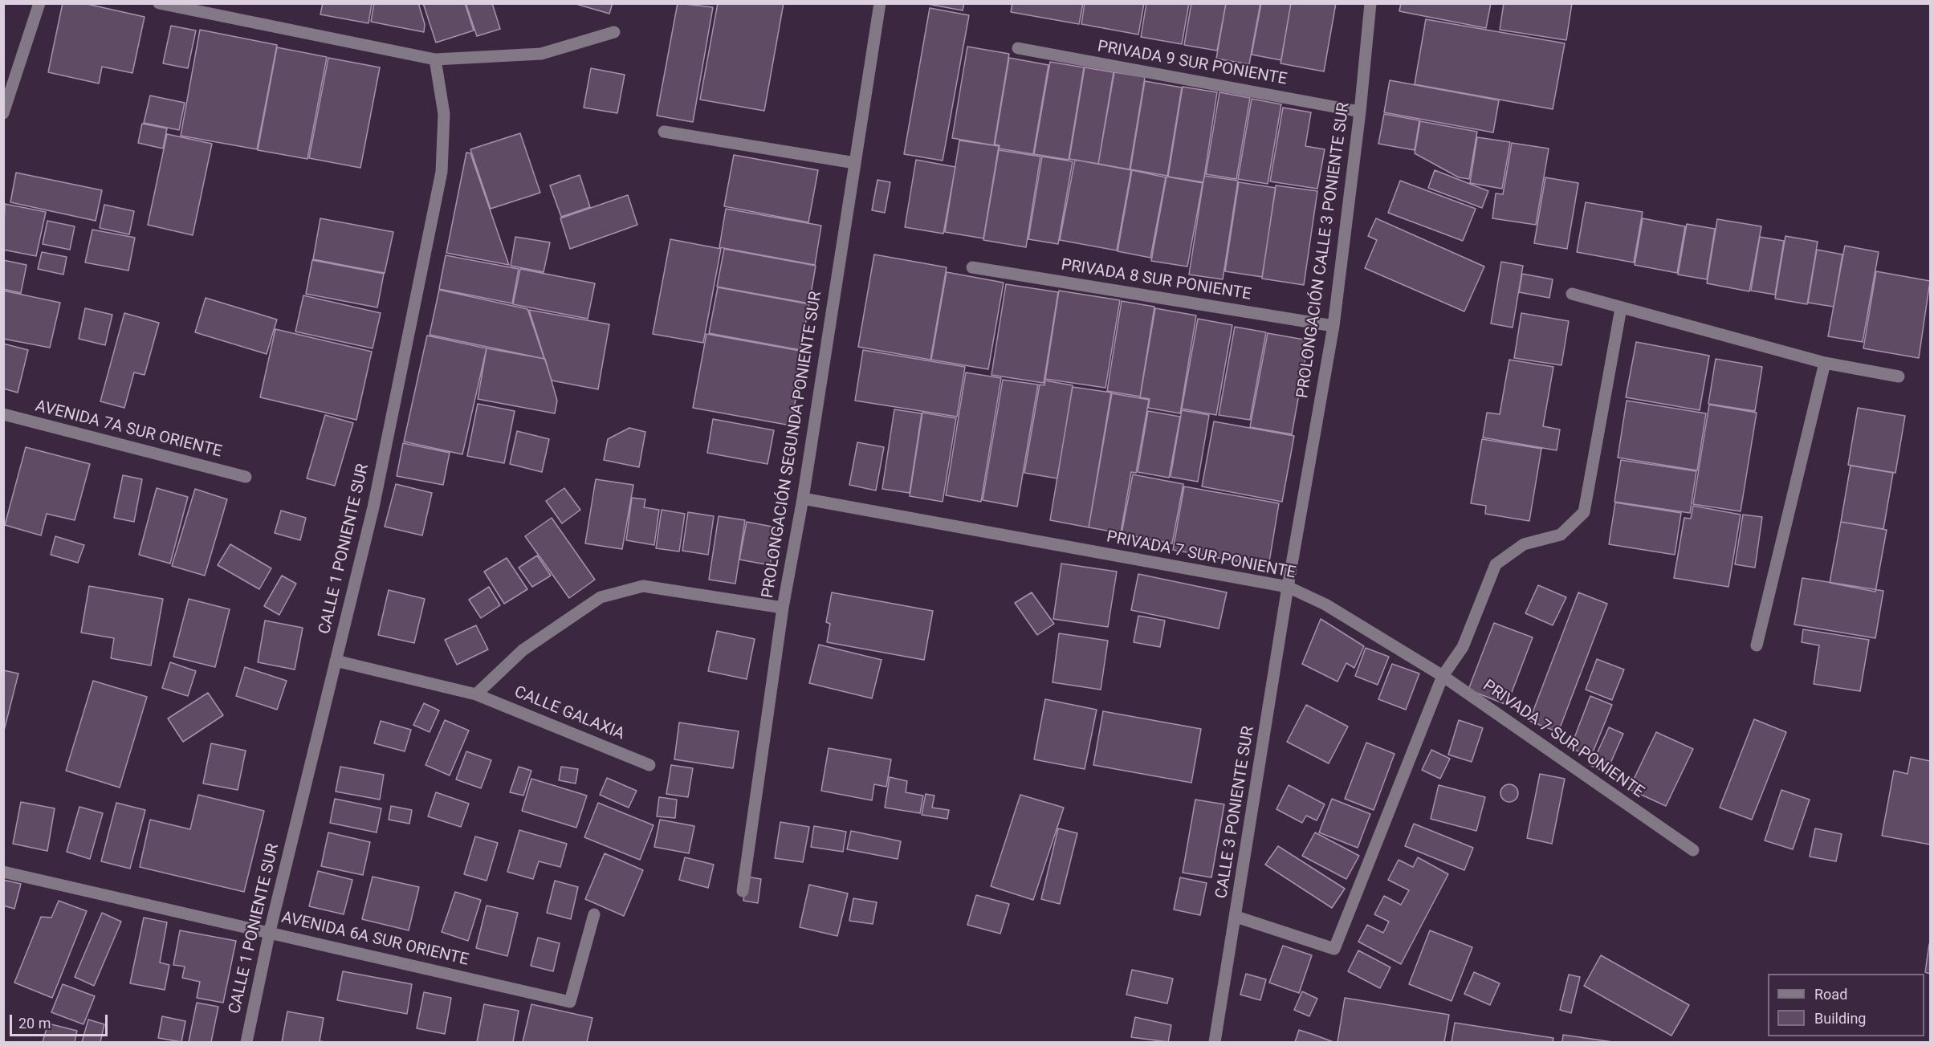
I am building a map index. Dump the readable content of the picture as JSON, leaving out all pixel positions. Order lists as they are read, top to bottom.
{
  "streets": {
    "street": [
      "PRIVADA 9 SUR PONIENTE",
      "PROLONGACIÓN CALLE 3 PONIENTE SUR",
      "PRIVADA 8 SUR PONIENTE",
      "AVENIDA 7A SUR ORIENTE",
      "PROLONGACIÓN SEGUNDA PONIENTE SUR",
      "CALLE 1 PONIENTE SUR",
      "PRIVADA 7 SUR PONIENTE",
      "CALLE GALAXIA",
      "CALLE 3 PONIENTE SUR",
      "AVENIDA 6A SUR ORIENTE"
    ]
  },
  "crossings": [
    ["PRIVADA 9 SUR PONIENTE", "PROLONGACIÓN CALLE 3 PONIENTE SUR"],
    ["PROLONGACIÓN CALLE 3 PONIENTE SUR", "PRIVADA 8 SUR PONIENTE"],
    ["PROLONGACIÓN CALLE 3 PONIENTE SUR", "PRIVADA 7 SUR PONIENTE"],
    ["PROLONGACIÓN CALLE 3 PONIENTE SUR", "CALLE 3 PONIENTE SUR"],
    ["PROLONGACIÓN SEGUNDA PONIENTE SUR", "PRIVADA 7 SUR PONIENTE"],
    ["PROLONGACIÓN SEGUNDA PONIENTE SUR", "CALLE GALAXIA"],
    ["CALLE 1 PONIENTE SUR", "CALLE GALAXIA"],
    ["CALLE 1 PONIENTE SUR", "AVENIDA 6A SUR ORIENTE"],
    ["PRIVADA 7 SUR PONIENTE", "CALLE 3 PONIENTE SUR"]
  ],
  "legend": ["Road", "Building"],
  "scale_bar": "20 m"
}
